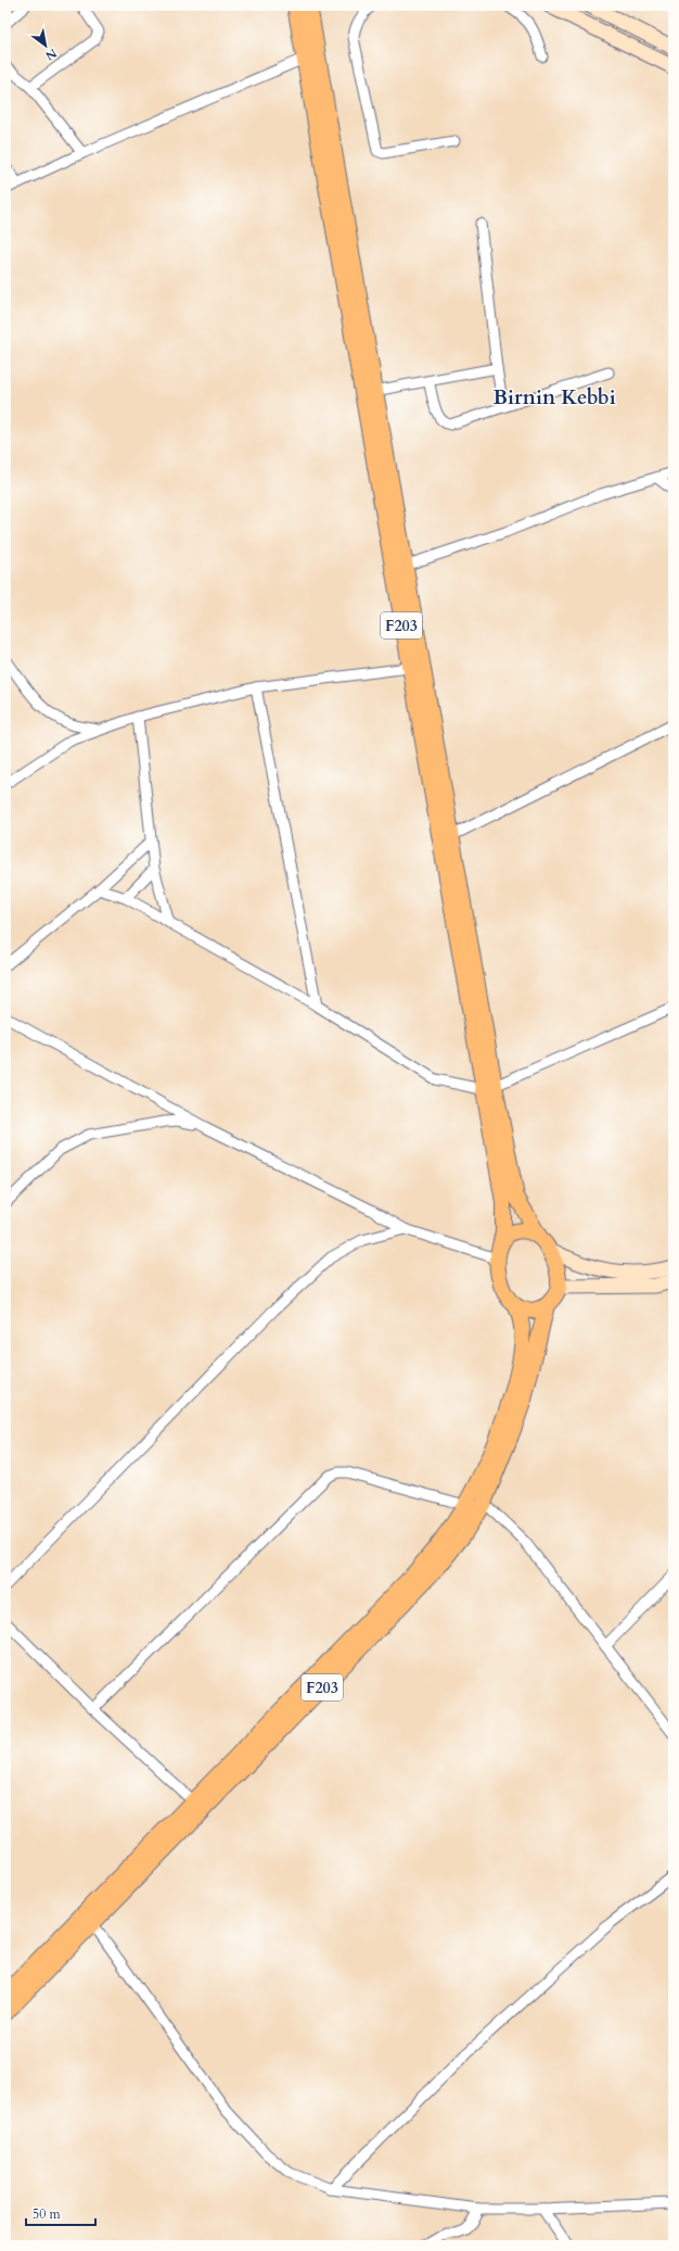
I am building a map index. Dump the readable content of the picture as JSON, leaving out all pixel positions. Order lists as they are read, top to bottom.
{
  "streets": {
    "main road": ["F203"]
  },
  "districts": ["Birnin Kebbi"],
  "scale_bar": "50 m",
  "north": "bottom right"
}
